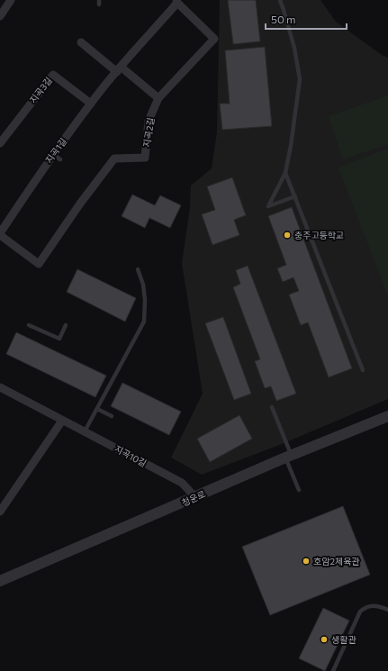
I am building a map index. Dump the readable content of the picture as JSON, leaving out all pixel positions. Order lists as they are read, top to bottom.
{
  "streets": {
    "street": [
      "지곡3길",
      "지곡2길",
      "지곡1길",
      "지곡10길",
      "청운로"
    ]
  },
  "crossings": [
    ["지곡3길", "지곡1길"],
    ["지곡2길", "지곡1길"],
    ["지곡10길", "청운로"]
  ],
  "places": ["충주고등학교", "호암2체육관", "생활관"],
  "scale_bar": "50 m"
}
